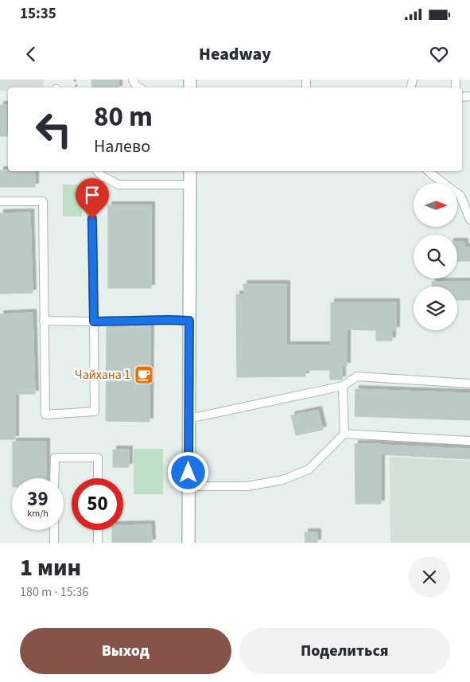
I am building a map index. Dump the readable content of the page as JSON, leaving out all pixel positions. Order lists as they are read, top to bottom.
{
  "places": {
    "cafe": ["Чайхана 1"]
  },
  "north": "right",
  "page": {
    "status": "15:35",
    "header": "Headway",
    "turn": ["80 m", "Налево"],
    "speed": "39 km/h",
    "limit": "50",
    "heading": ["1 мин", "180 m · 15:36"],
    "buttons": ["Выход", "Поделиться"]
  }
}
